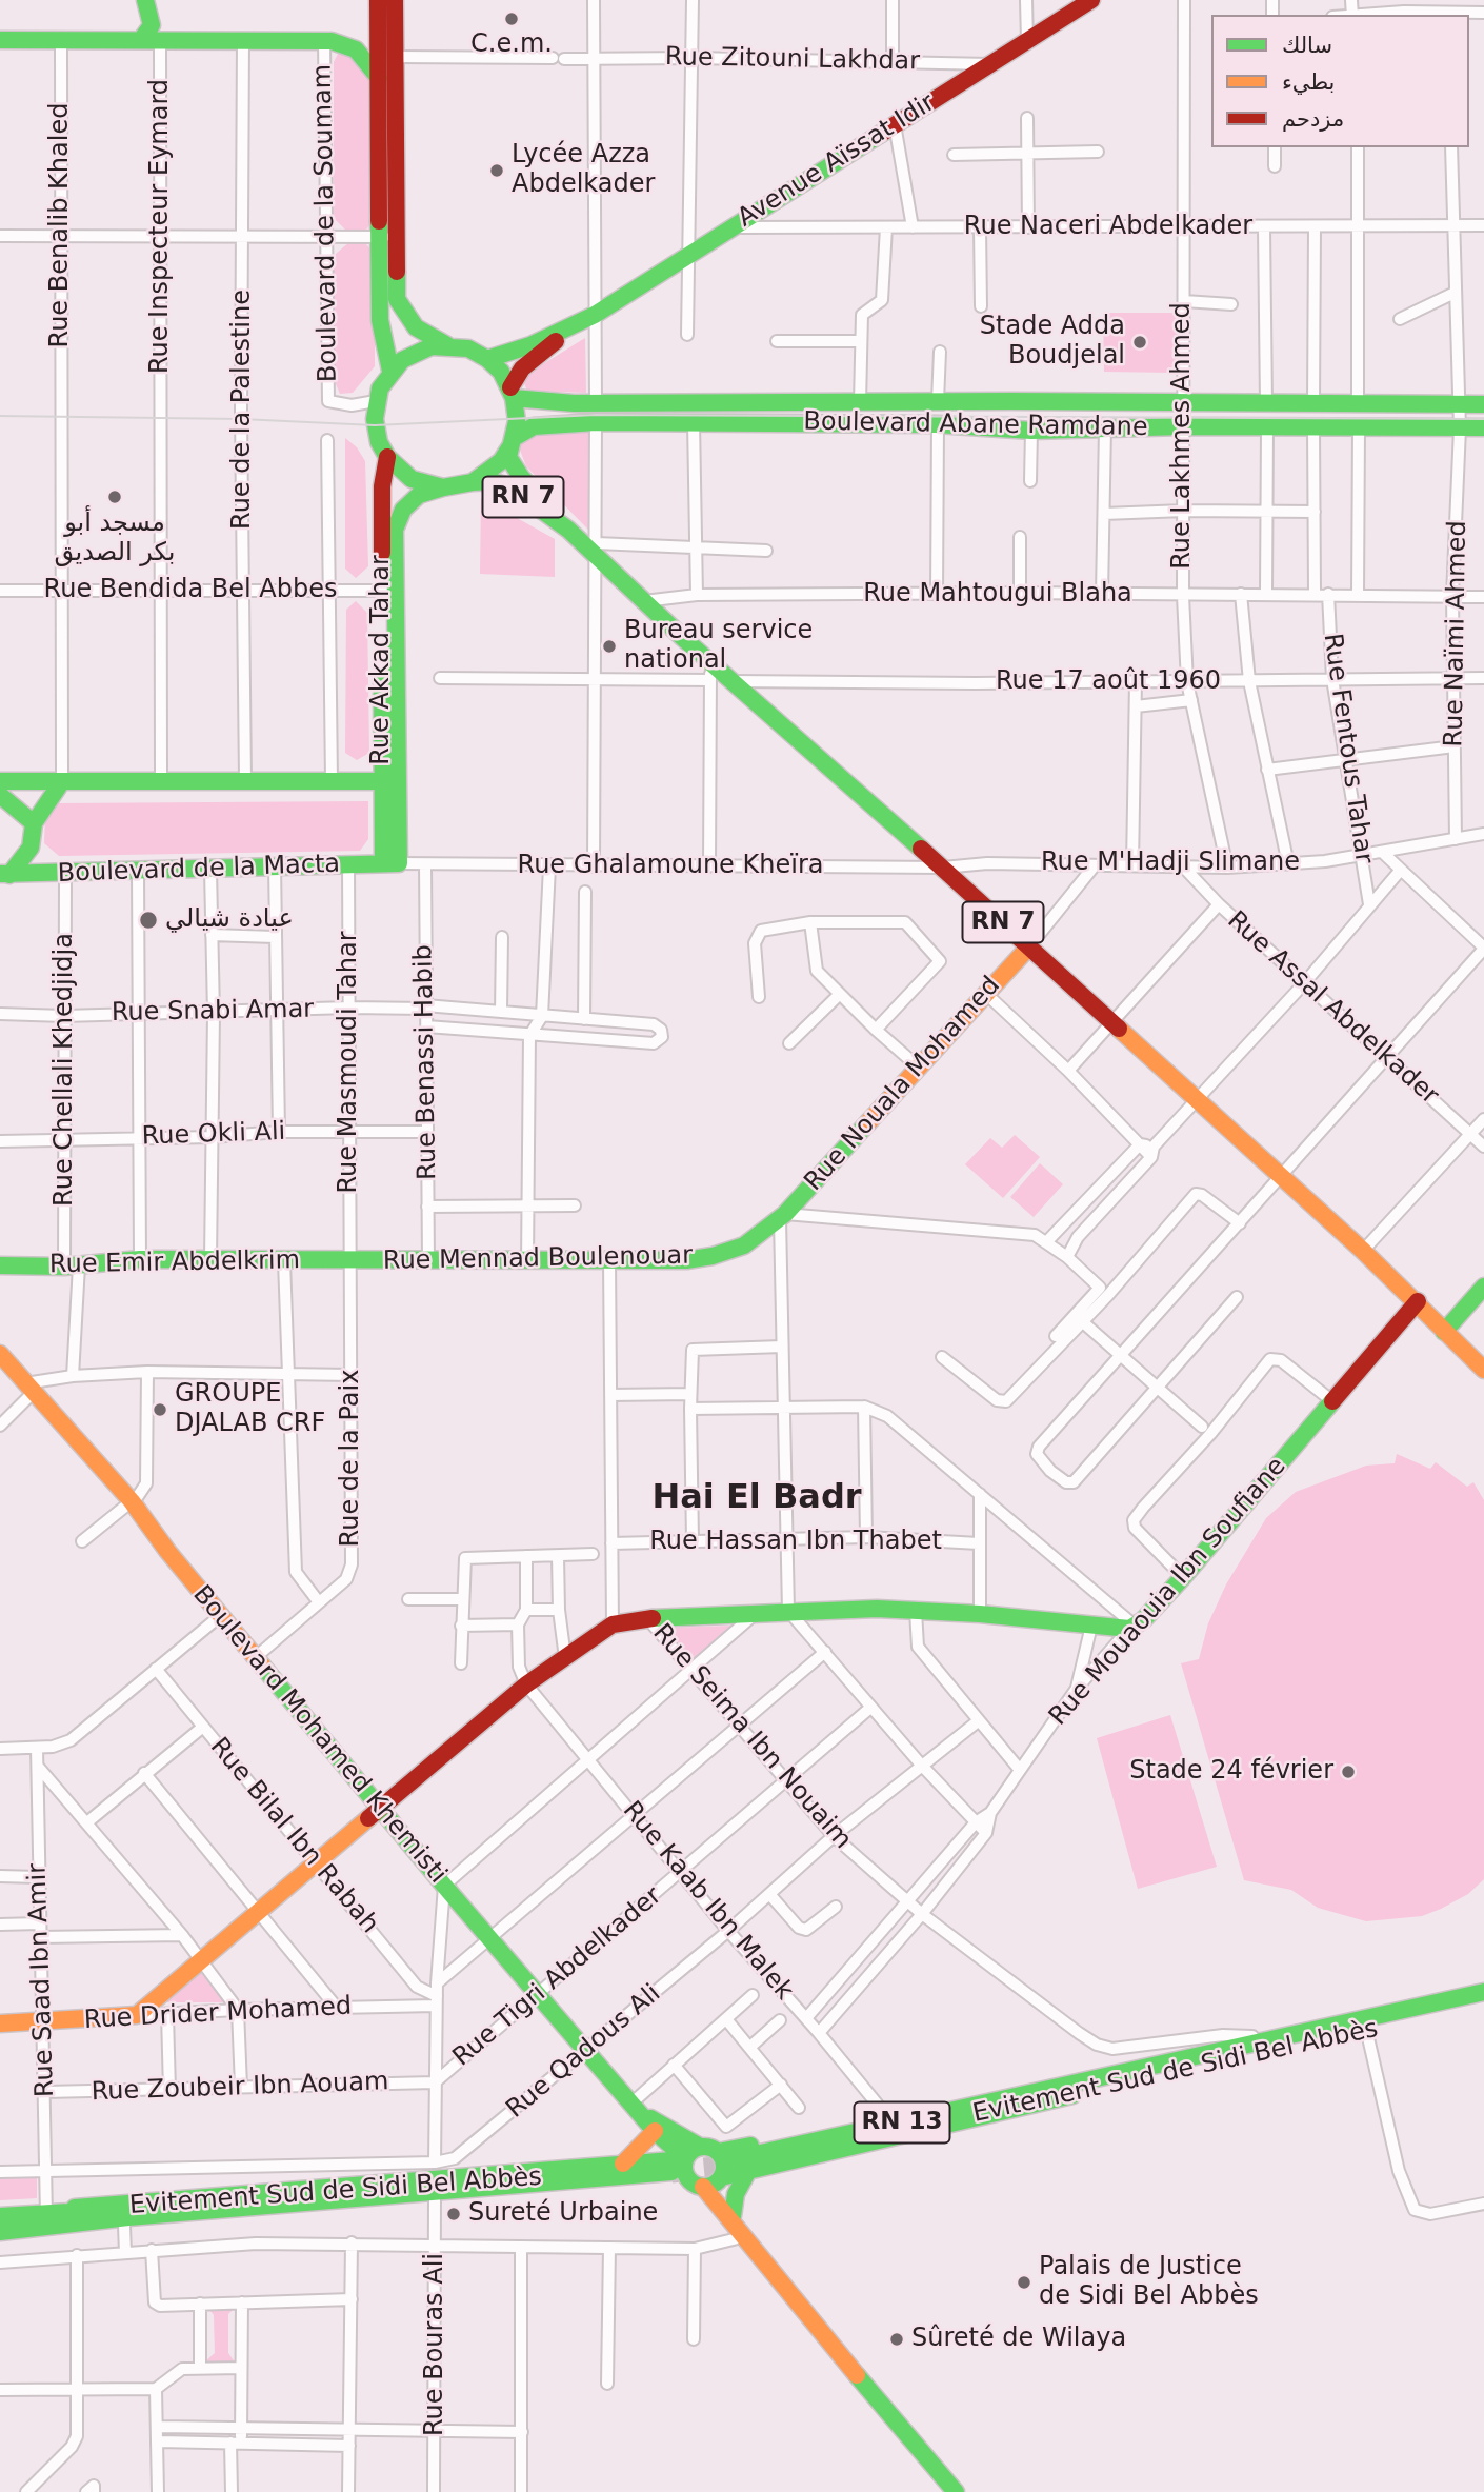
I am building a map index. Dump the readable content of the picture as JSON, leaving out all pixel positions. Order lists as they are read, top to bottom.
{
  "streets": {
    "main road": [
      "Avenue Aïssat Idir",
      "Boulevard Abane Ramdane",
      "RN 7",
      "Rue Akkad Tahar",
      "Boulevard de la Macta",
      "Rue Nouala Mohamed",
      "Rue Mennad Boulenouar",
      "Rue Emir Abdelkrim",
      "Rue Mouaouia Ibn Soufiane",
      "Boulevard Mohamed Khemisti",
      "Rue Drider Mohamed",
      "Evitement Sud de Sidi Bel Abbès",
      "RN 13"
    ],
    "street": [
      "Rue Zitouni Lakhdar",
      "Boulevard de la Soumam",
      "Rue Benalib Khaled",
      "Rue Inspecteur Eymard",
      "Rue Naceri Abdelkader",
      "Rue de la Palestine",
      "Rue Lakhmes Ahmed",
      "Rue Bendida Bel Abbes",
      "Rue Mahtougui Blaha",
      "Rue Naïmi Ahmed",
      "Rue 17 août 1960",
      "Rue Fentous Tahar",
      "Rue M'Hadji Slimane",
      "Rue Ghalamoune Kheïra",
      "Rue Assal Abdelkader",
      "Rue Snabi Amar",
      "Rue Masmoudi Tahar",
      "Rue Benassi Habib",
      "Rue Chellali Khedjidja",
      "Rue Okli Ali",
      "Rue de la Paix",
      "Rue Hassan Ibn Thabet",
      "Rue Seima Ibn Nouaim",
      "Rue Bilal Ibn Rabah",
      "Rue Kaab Ibn Malek",
      "Rue Tigri Abdelkader",
      "Rue Saad Ibn Amir",
      "Rue Qadous Ali",
      "Rue Zoubeir Ibn Aouam",
      "Rue Bouras Ali"
    ]
  },
  "crossings": [
    ["Rue Zitouni Lakhdar", "Avenue Aïssat Idir"],
    ["Avenue Aïssat Idir", "Rue Naceri Abdelkader"],
    ["Boulevard de la Soumam", "Boulevard Abane Ramdane"],
    ["Boulevard de la Soumam", "RN 7"],
    ["Boulevard de la Soumam", "Rue Akkad Tahar"],
    ["Rue Benalib Khaled", "Rue Bendida Bel Abbes"],
    ["Rue Inspecteur Eymard", "Rue Bendida Bel Abbes"],
    ["Rue Naceri Abdelkader", "Rue Lakhmes Ahmed"],
    ["Rue Naceri Abdelkader", "Rue Naïmi Ahmed"],
    ["Rue de la Palestine", "Rue Bendida Bel Abbes"],
    ["Boulevard Abane Ramdane", "Rue Lakhmes Ahmed"],
    ["Boulevard Abane Ramdane", "RN 7"],
    ["Boulevard Abane Ramdane", "Rue Naïmi Ahmed"],
    ["Boulevard Abane Ramdane", "Rue Akkad Tahar"],
    ["Rue Lakhmes Ahmed", "Rue Mahtougui Blaha"],
    ["Rue Lakhmes Ahmed", "Rue 17 août 1960"],
    ["Rue Lakhmes Ahmed", "Rue M'Hadji Slimane"],
    ["RN 7", "Rue Mahtougui Blaha"],
    ["RN 7", "Rue Akkad Tahar"],
    ["RN 7", "Rue 17 août 1960"],
    ["RN 7", "Rue M'Hadji Slimane"],
    ["RN 7", "Rue Ghalamoune Kheïra"],
    ["RN 7", "Rue Nouala Mohamed"],
    ["RN 7", "Rue Mouaouia Ibn Soufiane"],
    ["Rue Bendida Bel Abbes", "Rue Akkad Tahar"],
    ["Rue Mahtougui Blaha", "Rue Naïmi Ahmed"],
    ["Rue Mahtougui Blaha", "Rue Fentous Tahar"],
    ["Rue Naïmi Ahmed", "Rue 17 août 1960"],
    ["Rue Naïmi Ahmed", "Rue M'Hadji Slimane"],
    ["Rue Akkad Tahar", "Rue Ghalamoune Kheïra"],
    ["Rue Akkad Tahar", "Boulevard de la Macta"],
    ["Rue 17 août 1960", "Rue Fentous Tahar"],
    ["Rue Fentous Tahar", "Rue M'Hadji Slimane"],
    ["Rue M'Hadji Slimane", "Rue Ghalamoune Kheïra"],
    ["Rue M'Hadji Slimane", "Rue Assal Abdelkader"],
    ["Rue M'Hadji Slimane", "Rue Nouala Mohamed"],
    ["Rue Ghalamoune Kheïra", "Boulevard de la Macta"],
    ["Rue Ghalamoune Kheïra", "Rue Benassi Habib"],
    ["Boulevard de la Macta", "Rue Masmoudi Tahar"],
    ["Boulevard de la Macta", "Rue Chellali Khedjidja"],
    ["Rue Snabi Amar", "Rue Masmoudi Tahar"],
    ["Rue Snabi Amar", "Rue Benassi Habib"],
    ["Rue Snabi Amar", "Rue Chellali Khedjidja"],
    ["Rue Masmoudi Tahar", "Rue Okli Ali"],
    ["Rue Masmoudi Tahar", "Rue Mennad Boulenouar"],
    ["Rue Masmoudi Tahar", "Rue Emir Abdelkrim"],
    ["Rue Masmoudi Tahar", "Rue de la Paix"],
    ["Rue Benassi Habib", "Rue Okli Ali"],
    ["Rue Benassi Habib", "Rue Mennad Boulenouar"],
    ["Rue Chellali Khedjidja", "Rue Okli Ali"],
    ["Rue Chellali Khedjidja", "Rue Emir Abdelkrim"],
    ["Rue Nouala Mohamed", "Rue Mennad Boulenouar"],
    ["Rue Mennad Boulenouar", "Rue Emir Abdelkrim"],
    ["Rue Mennad Boulenouar", "Rue de la Paix"],
    ["Rue Emir Abdelkrim", "Rue de la Paix"],
    ["Rue de la Paix", "Boulevard Mohamed Khemisti"],
    ["Rue Mouaouia Ibn Soufiane", "Rue Seima Ibn Nouaim"],
    ["Rue Mouaouia Ibn Soufiane", "Rue Kaab Ibn Malek"],
    ["Boulevard Mohamed Khemisti", "Rue Tigri Abdelkader"],
    ["Boulevard Mohamed Khemisti", "Rue Qadous Ali"],
    ["Rue Seima Ibn Nouaim", "Rue Tigri Abdelkader"],
    ["Rue Seima Ibn Nouaim", "Rue Qadous Ali"],
    ["Rue Seima Ibn Nouaim", "Evitement Sud de Sidi Bel Abbès"],
    ["Rue Bilal Ibn Rabah", "Rue Drider Mohamed"],
    ["Rue Kaab Ibn Malek", "Rue Tigri Abdelkader"],
    ["Rue Kaab Ibn Malek", "Rue Qadous Ali"],
    ["Rue Tigri Abdelkader", "Rue Zoubeir Ibn Aouam"],
    ["Rue Saad Ibn Amir", "Rue Drider Mohamed"],
    ["Rue Saad Ibn Amir", "Evitement Sud de Sidi Bel Abbès"],
    ["Rue Saad Ibn Amir", "Rue Zoubeir Ibn Aouam"],
    ["Evitement Sud de Sidi Bel Abbès", "RN 13"]
  ],
  "districts": ["Hai El Badr"],
  "places": [
    "C.e.m.",
    "Lycée Azza Abdelkader",
    "Stade Adda Boudjelal",
    "مسجد أبو بكر الصديق",
    "Bureau service national",
    "عيادة شيالي",
    "GROUPE DJALAB CRF",
    "Stade 24 février",
    "Sureté Urbaine",
    "Palais de Justice de Sidi Bel Abbès",
    "Sûreté de Wilaya"
  ],
  "legend": ["سالك", "بطيء", "مزدحم"]
}
